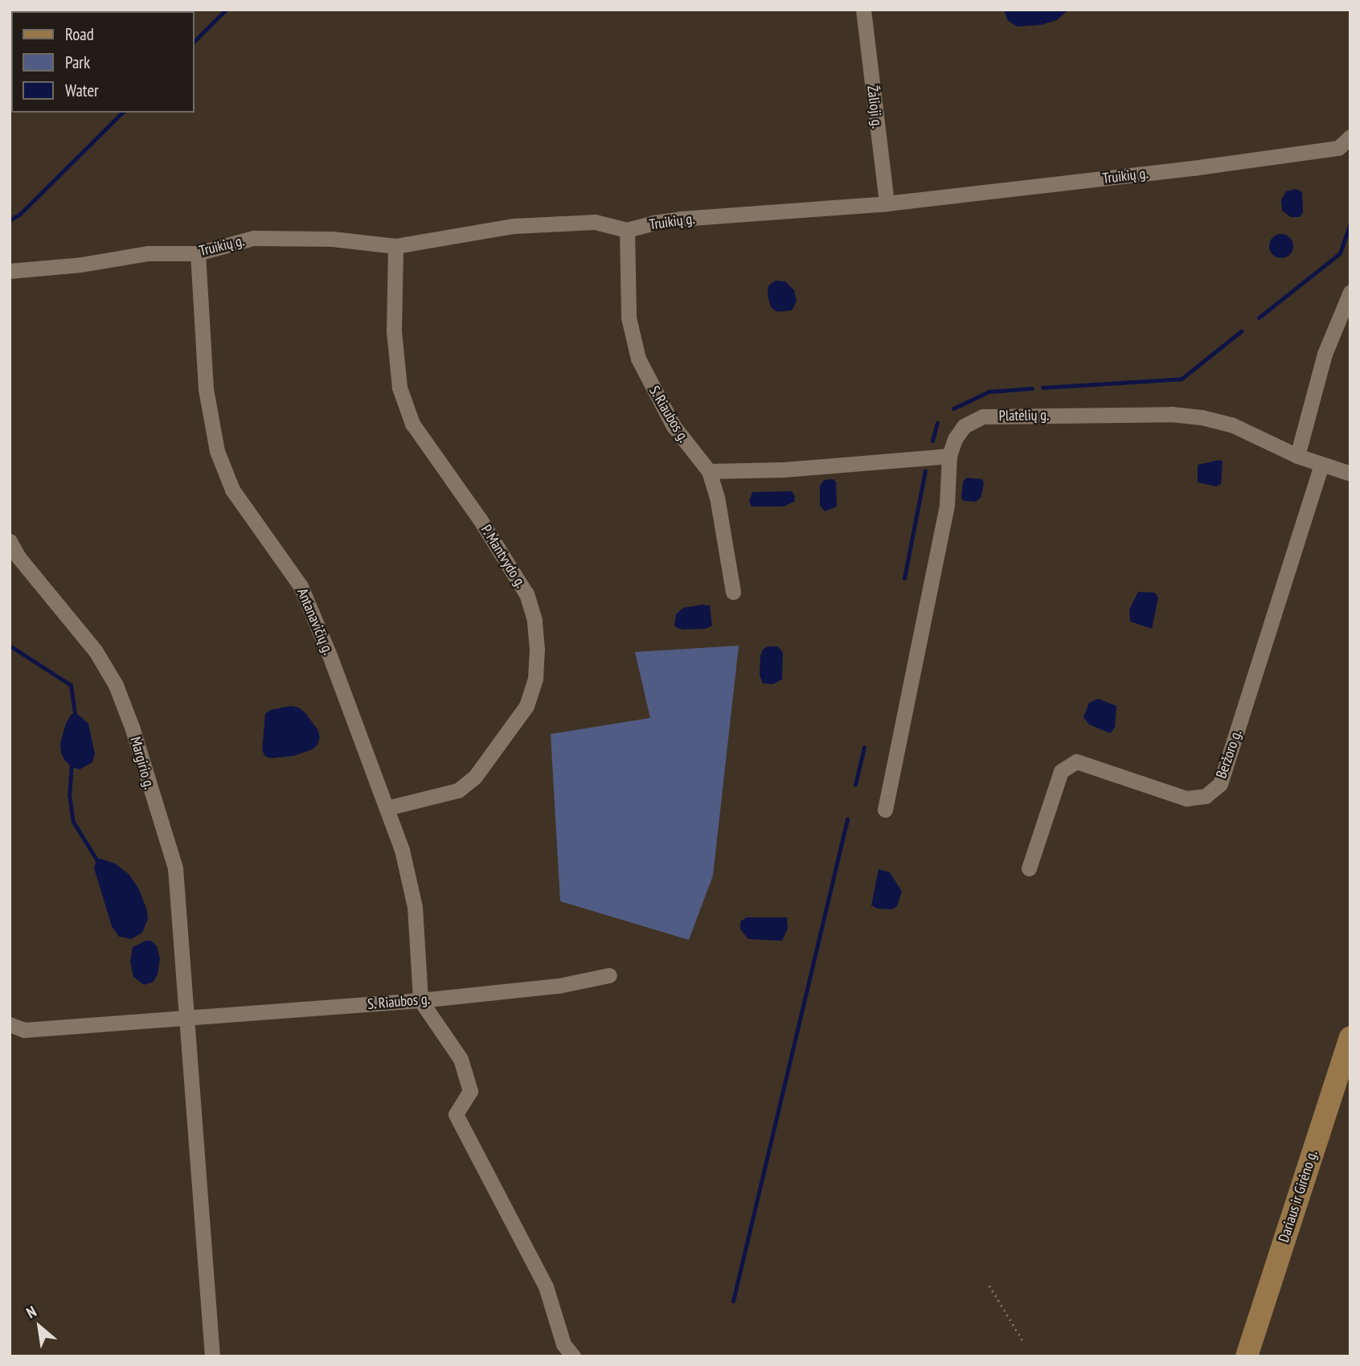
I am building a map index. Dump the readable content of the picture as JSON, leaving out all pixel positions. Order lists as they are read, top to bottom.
{
  "streets": {
    "main road": ["Dariaus ir Girėno g."],
    "street": [
      "Žalioji g.",
      "Truikių g.",
      "S. Riaubos g.",
      "Platelių g.",
      "P. Mantvydo g.",
      "Antanavičių g.",
      "Beržoro g.",
      "Margirio g."
    ]
  },
  "crossings": [
    ["Žalioji g.", "Truikių g."],
    ["Truikių g.", "S. Riaubos g."],
    ["Truikių g.", "P. Mantvydo g."],
    ["Truikių g.", "Antanavičių g."],
    ["S. Riaubos g.", "Antanavičių g."],
    ["S. Riaubos g.", "Margirio g."],
    ["Platelių g.", "Beržoro g."],
    ["P. Mantvydo g.", "Antanavičių g."]
  ],
  "legend": ["Road", "Park", "Water"],
  "north": "top left"
}
